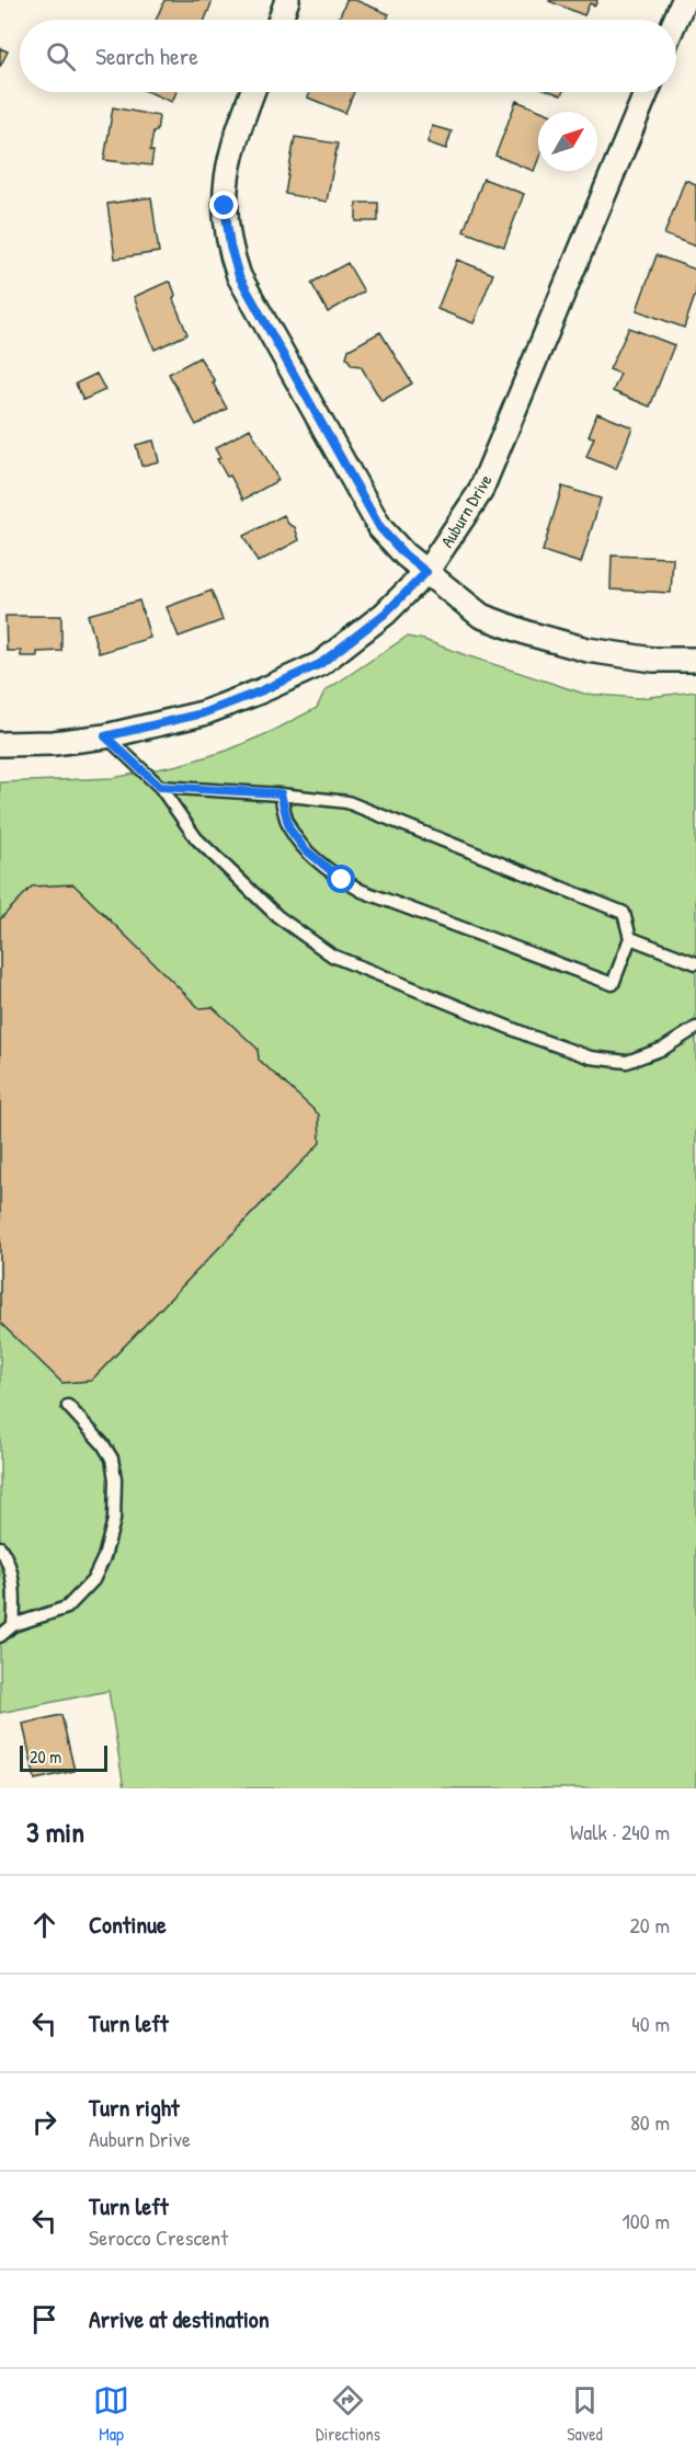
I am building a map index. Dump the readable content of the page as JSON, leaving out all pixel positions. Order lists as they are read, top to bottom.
{
  "streets": {
    "street": ["Auburn Drive"]
  },
  "scale_bar": "20 m",
  "north": "top right",
  "page": {
    "search": "Search here",
    "scale": "20 m",
    "heading": ["3 min", "Walk · 240 m"],
    "list": [
      ["Continue", "20 m"],
      ["Turn left", "40 m"],
      ["Turn right", "Auburn Drive", "80 m"],
      ["Turn left", "Serocco Crescent", "100 m"],
      "Arrive at destination"
    ],
    "nav": ["Map", "Directions", "Saved"]
  }
}
